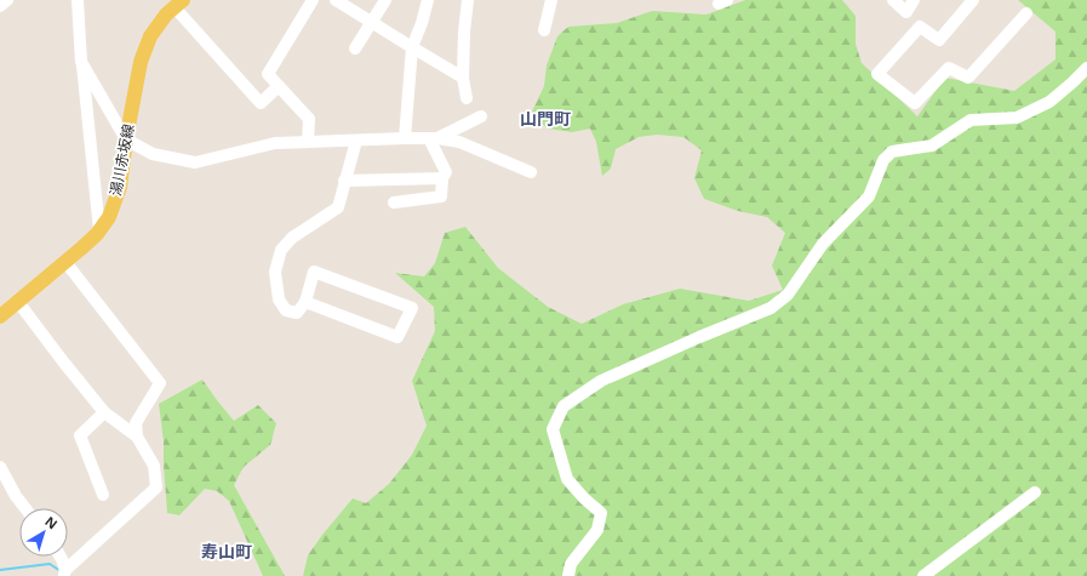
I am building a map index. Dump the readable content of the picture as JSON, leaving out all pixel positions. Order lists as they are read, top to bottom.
{
  "streets": {
    "main road": ["湯川赤坂線"]
  },
  "districts": ["山門町", "寿山町"],
  "north": "top right"
}
